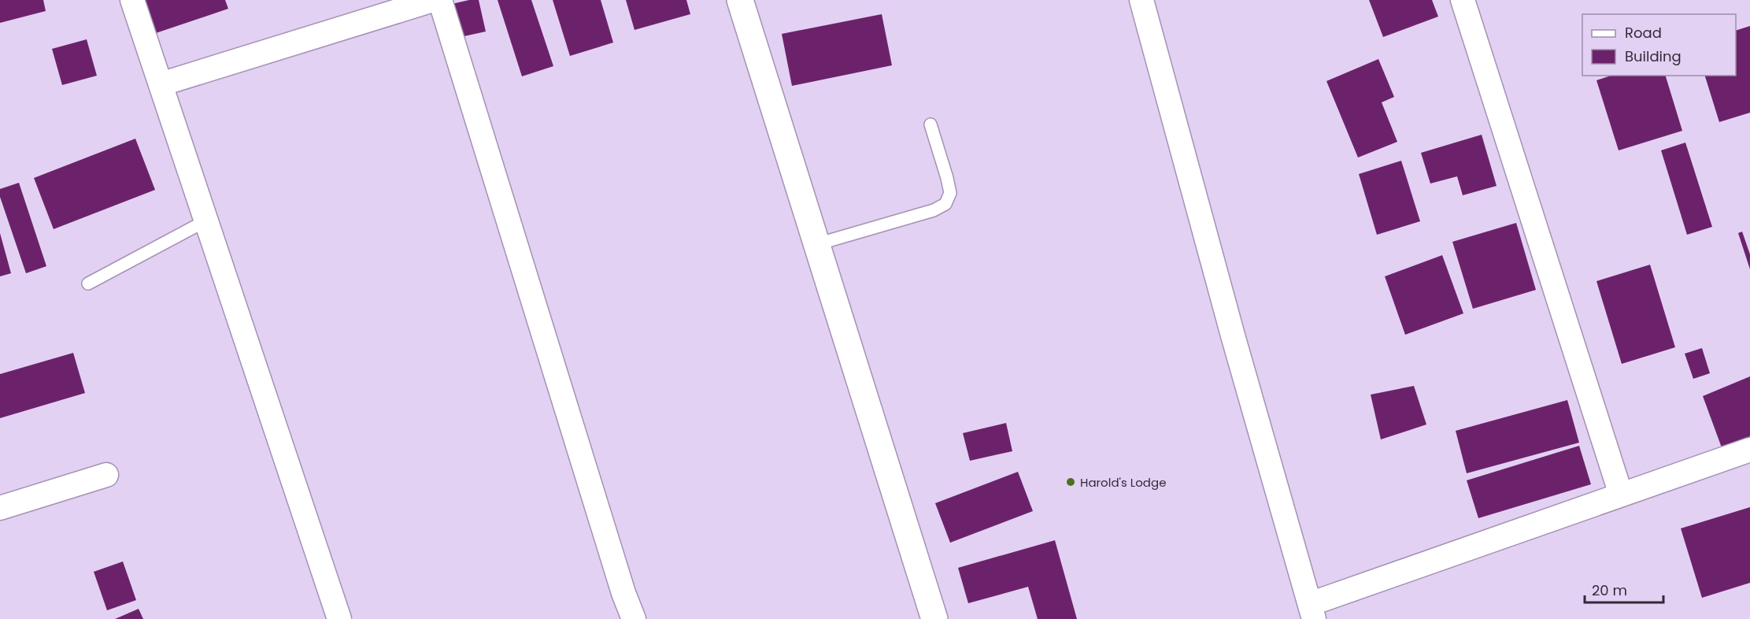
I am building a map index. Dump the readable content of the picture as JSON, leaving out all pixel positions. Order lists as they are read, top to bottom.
{
  "places": ["Harold's Lodge"],
  "legend": ["Road", "Building"],
  "scale_bar": "20 m"
}
